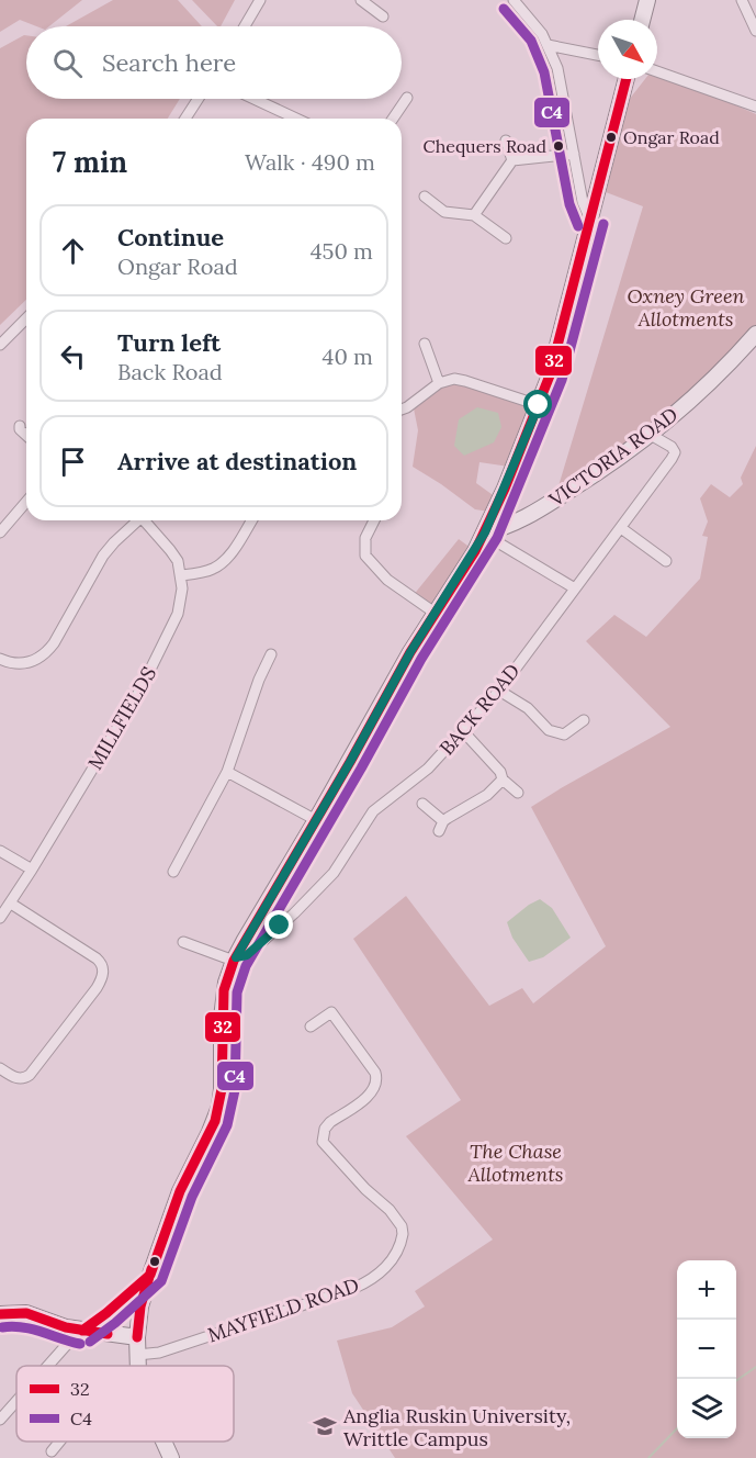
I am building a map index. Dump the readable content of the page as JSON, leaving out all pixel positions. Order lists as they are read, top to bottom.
{
  "streets": {
    "street": [
      "VICTORIA ROAD",
      "BACK ROAD",
      "MILLFIELDS",
      "MAYFIELD ROAD"
    ]
  },
  "crossings": [
    ["VICTORIA ROAD", "BACK ROAD"]
  ],
  "parks": ["Oxney Green Allotments", "The Chase Allotments"],
  "places": {
    "other": ["Ongar Road", "Chequers Road"],
    "school or university": ["Anglia Ruskin University, Writtle Campus"]
  },
  "lines": ["transit line C4", "transit line 32"],
  "legend": ["32", "C4"],
  "north": "bottom right",
  "page": {
    "search": "Search here",
    "heading": ["7 min", "Walk · 490 m"],
    "list": [
      ["Continue", "Ongar Road", "450 m"],
      ["Turn left", "Back Road", "40 m"],
      "Arrive at destination"
    ],
    "map_buttons": ["+", "−"]
  }
}
